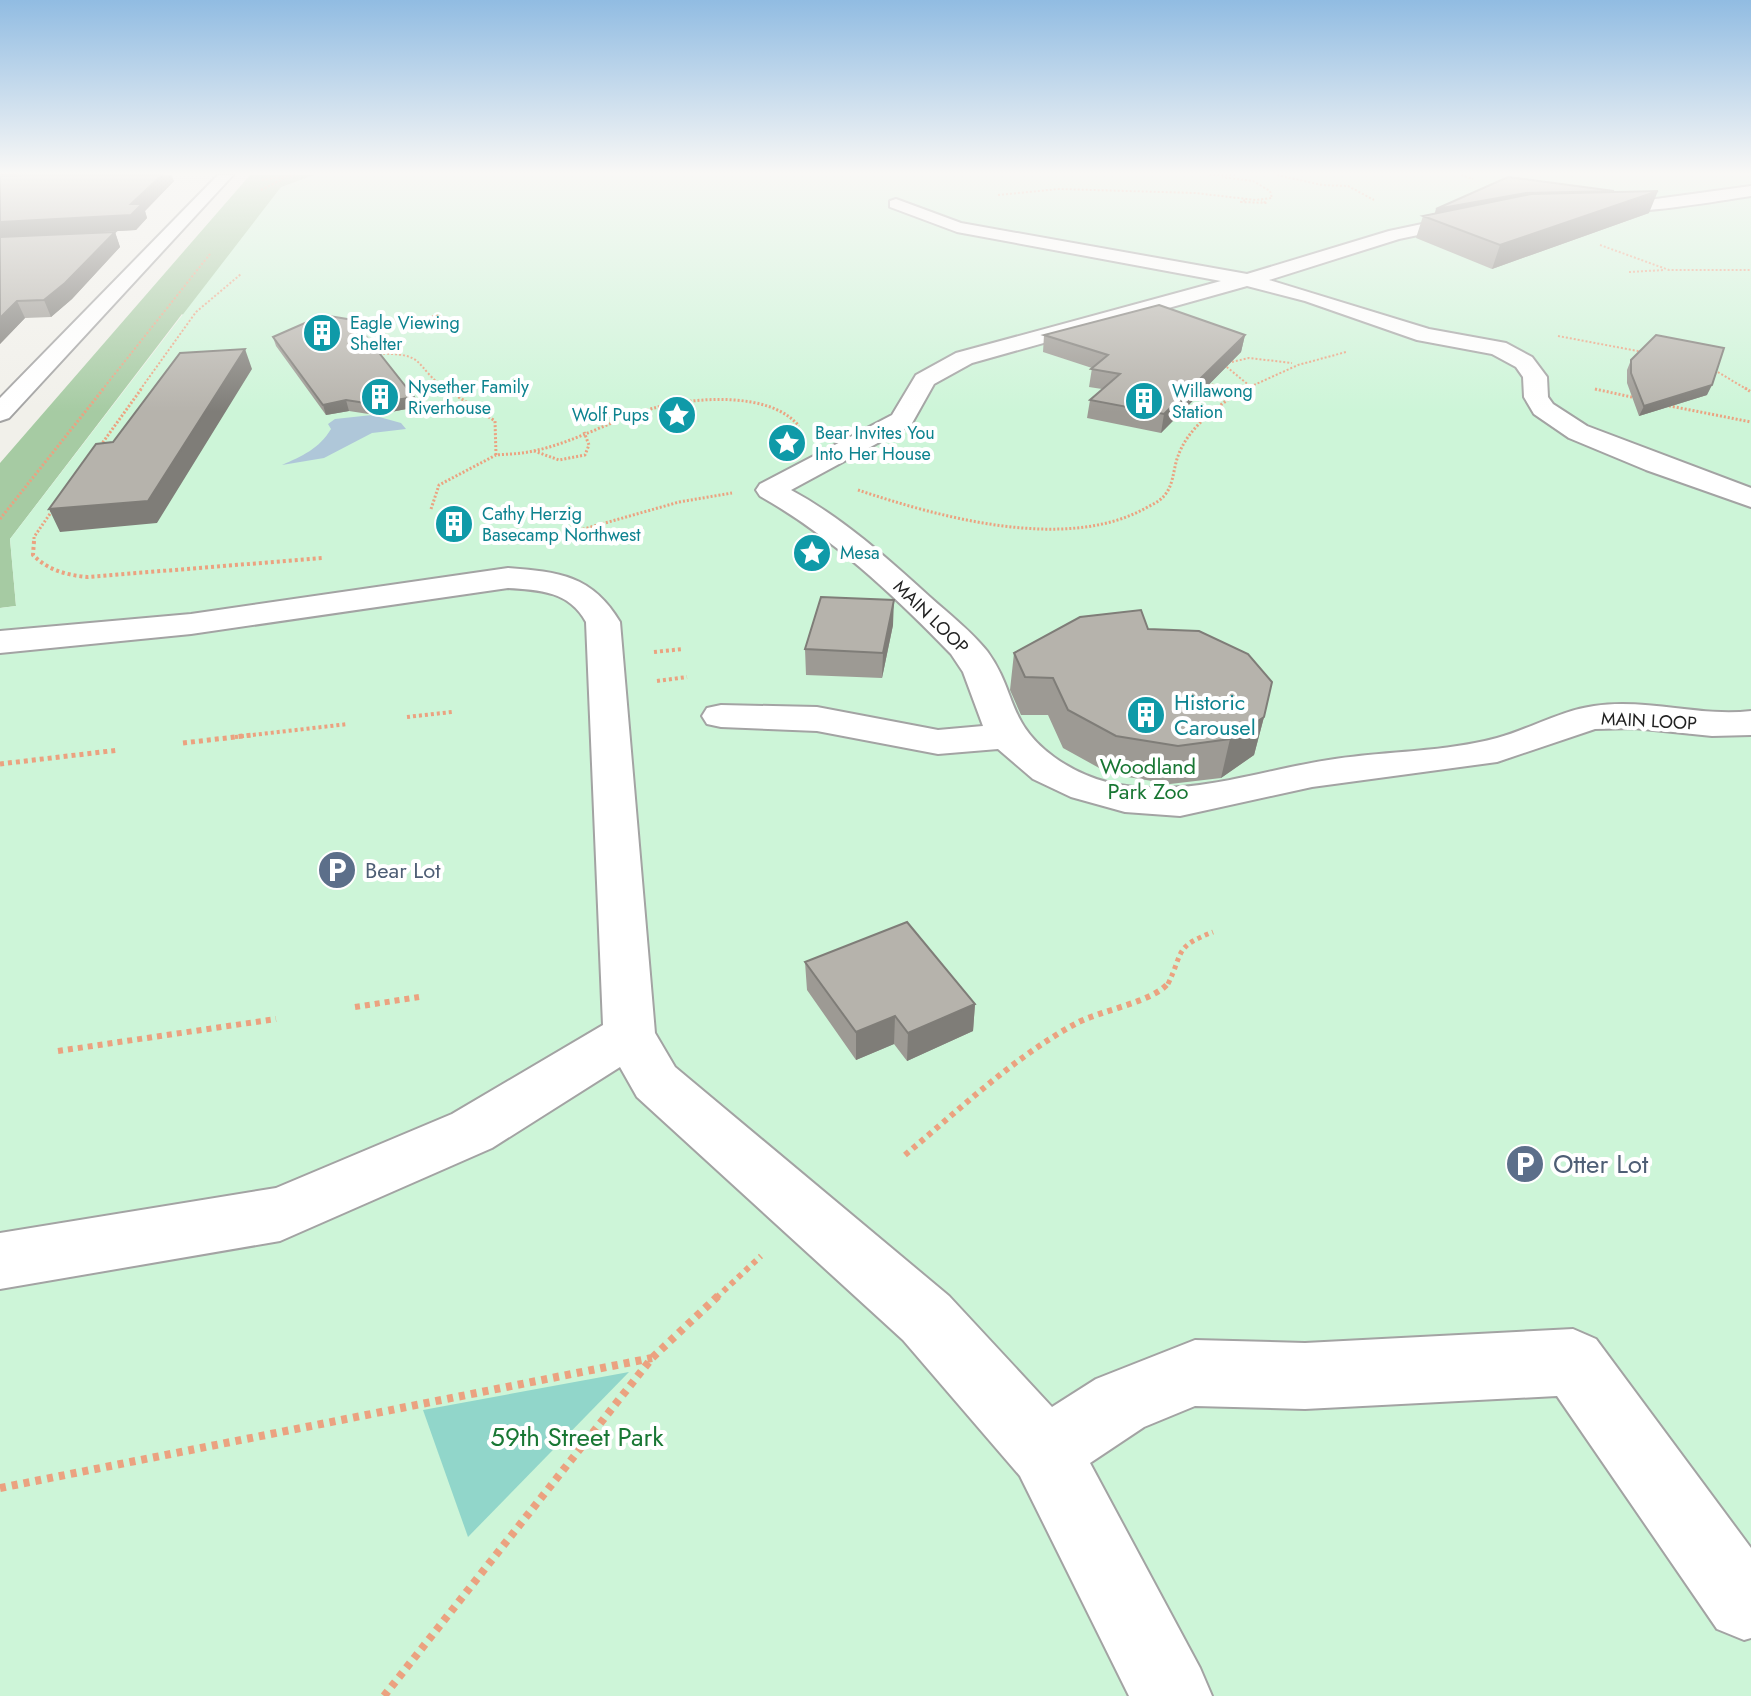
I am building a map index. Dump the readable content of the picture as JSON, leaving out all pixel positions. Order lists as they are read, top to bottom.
{
  "streets": {
    "street": ["MAIN LOOP"]
  },
  "parks": ["Woodland Park Zoo", "59th Street Park"],
  "places": {
    "building": [
      "Eagle Viewing Shelter",
      "Nysether Family Riverhouse",
      "Willawong Station",
      "Cathy Herzig Basecamp Northwest",
      "Historic Carousel"
    ],
    "place": ["Wolf Pups", "Bear Invites You Into Her House", "Mesa"],
    "parking": ["Bear Lot", "Otter Lot"]
  }
}
